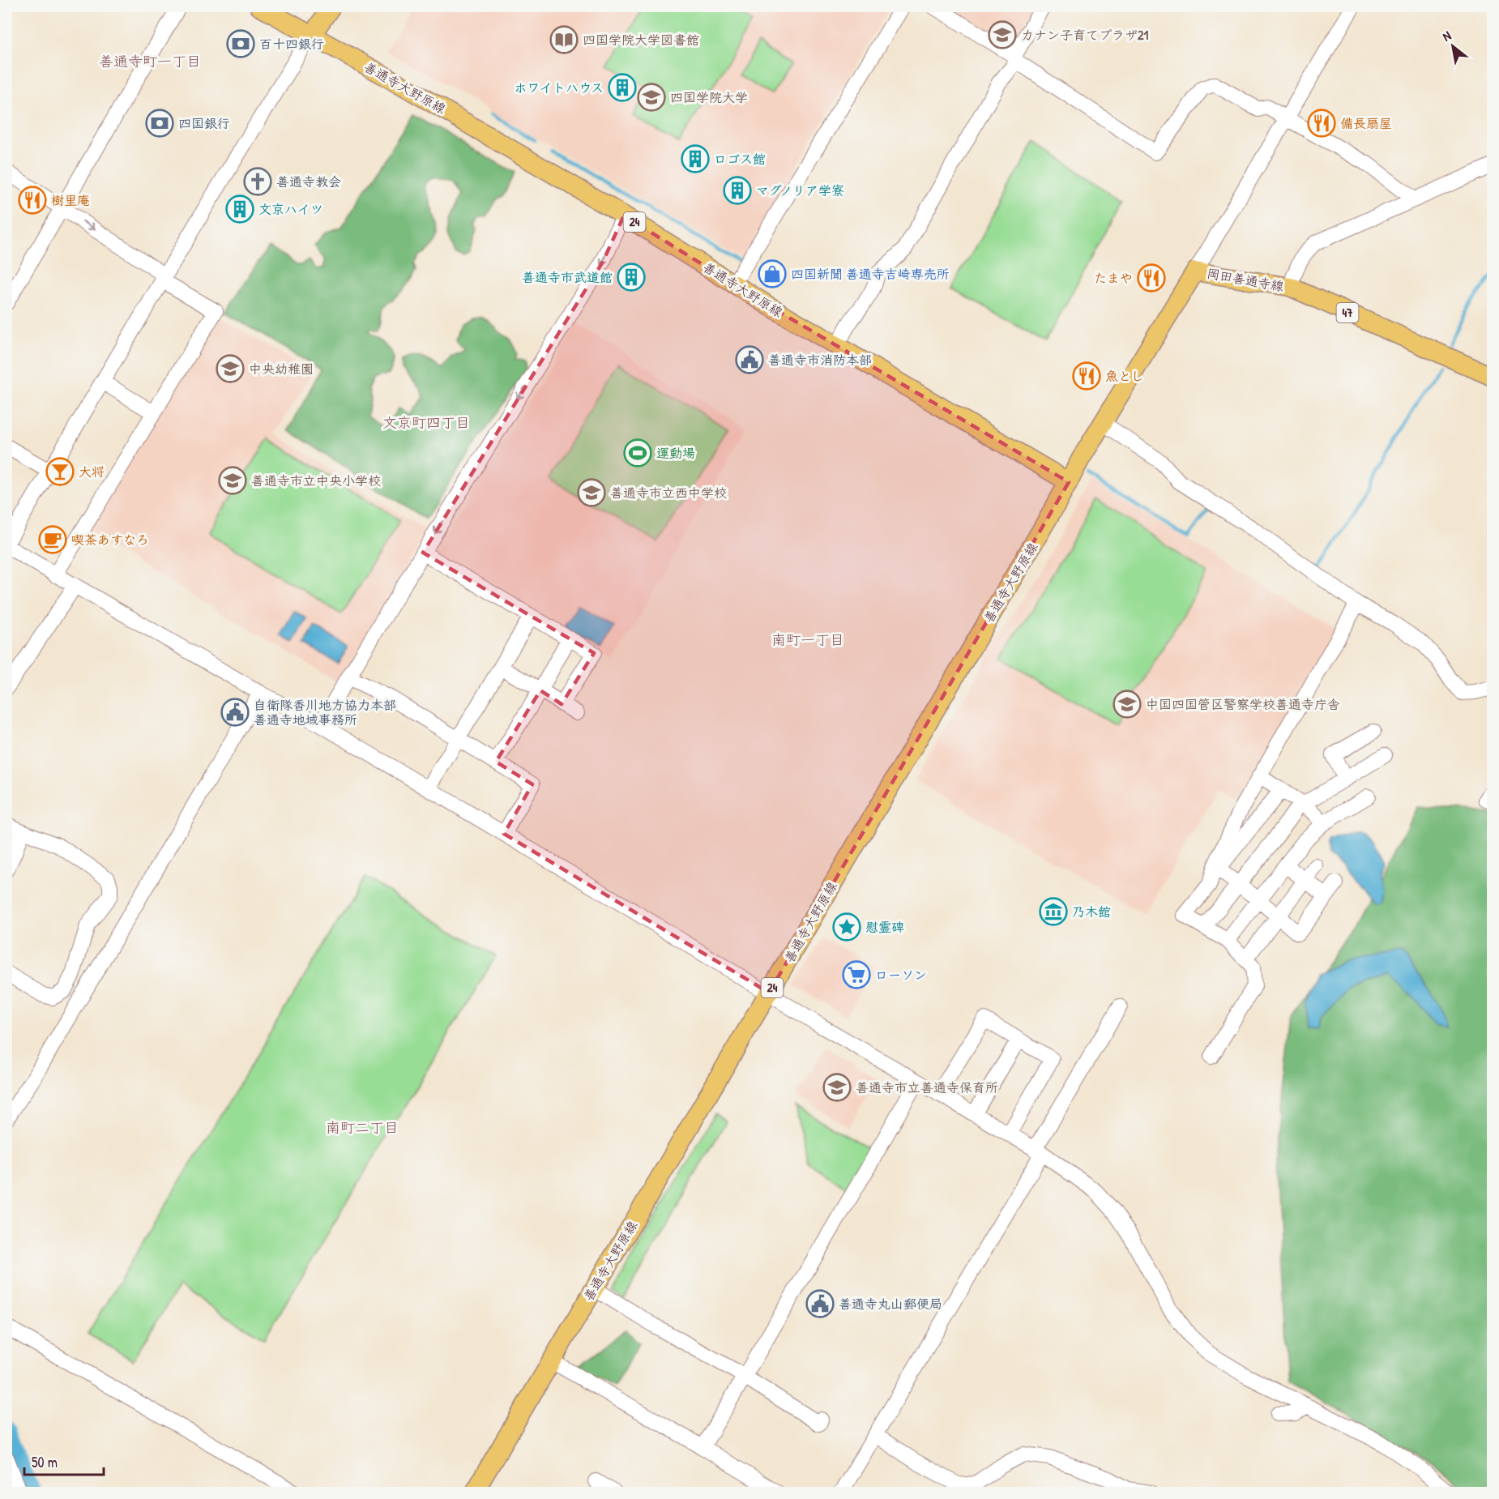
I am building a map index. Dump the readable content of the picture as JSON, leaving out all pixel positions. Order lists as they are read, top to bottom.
{
  "streets": {
    "main road": [
      "善通寺大野原線",
      "24",
      "岡田善通寺線",
      "47"
    ]
  },
  "crossings": [
    ["善通寺大野原線", "岡田善通寺線"]
  ],
  "districts": [
    "善通寺町一丁目",
    "文京町四丁目",
    "南町一丁目",
    "南町二丁目"
  ],
  "places": {
    "school or university": [
      "カナン子育てプラザ21",
      "四国学院大学",
      "中央幼稚園",
      "善通寺市立中央小学校",
      "善通寺市立西中学校",
      "中国四国管区警察学校善通寺庁舎",
      "善通寺市立善通寺保育所"
    ],
    "library": ["四国学院大学図書館"],
    "bank": ["百十四銀行", "四国銀行"],
    "building": [
      "ホワイトハウス",
      "ロゴス館",
      "マグノリア学寮",
      "文京ハイツ",
      "善通寺市武道館"
    ],
    "restaurant": [
      "備長扇屋",
      "樹里庵",
      "たまや",
      "魚とし"
    ],
    "church": ["善通寺教会"],
    "shop": ["四国新聞 善通寺吉崎専売所"],
    "public building": ["善通寺市消防本部", "自衛隊香川地方協力本部 善通寺地域事務所", "善通寺丸山郵便局"],
    "sports": ["運動場"],
    "bar": ["大将"],
    "cafe": ["喫茶あすなろ"],
    "museum": ["乃木館"],
    "place": ["慰霊碑"],
    "supermarket": ["ローソン"]
  },
  "scale_bar": "50 m",
  "north": "top left"
}
